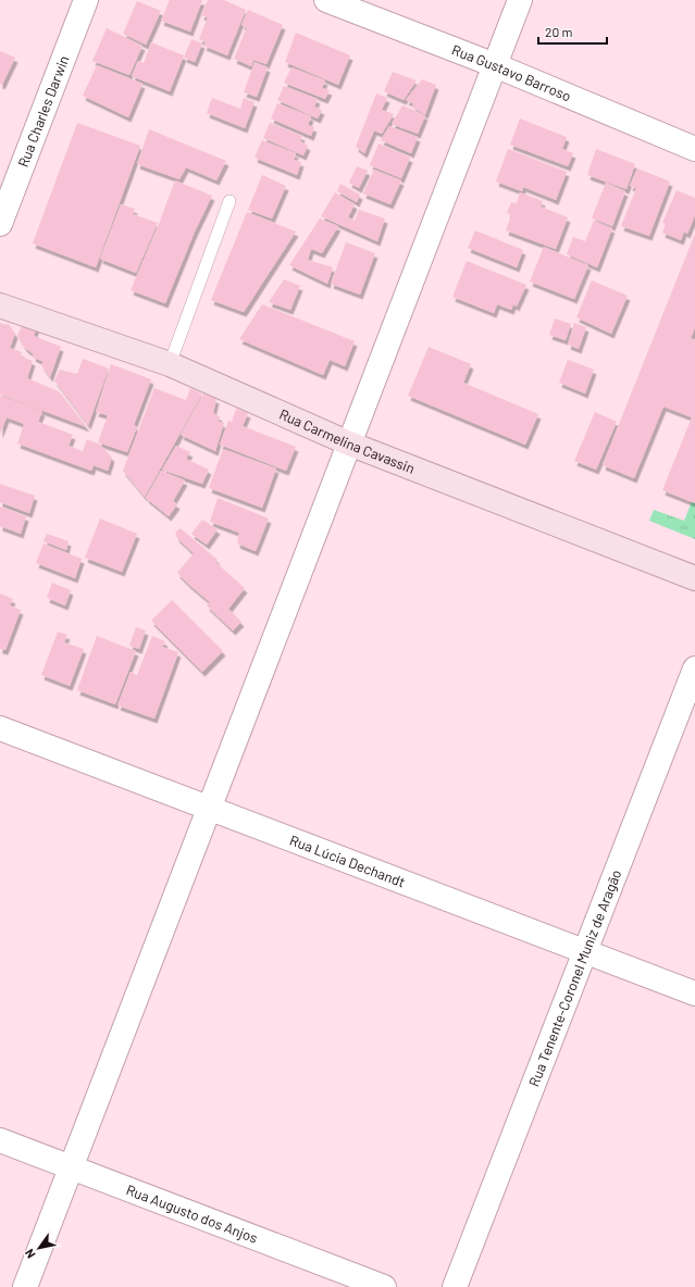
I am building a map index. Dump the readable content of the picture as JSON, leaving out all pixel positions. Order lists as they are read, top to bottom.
{
  "streets": {
    "main road": ["Rua Carmelina Cavassin"],
    "street": [
      "Rua Gustavo Barroso",
      "Rua Charles Darwin",
      "Rua Lúcia Dechandt",
      "Rua Tenente-Coronel Muniz de Aragão",
      "Rua Augusto dos Anjos"
    ]
  },
  "crossings": [
    ["Rua Lúcia Dechandt", "Rua Tenente-Coronel Muniz de Aragão"]
  ],
  "scale_bar": "20 m",
  "north": "bottom left"
}
